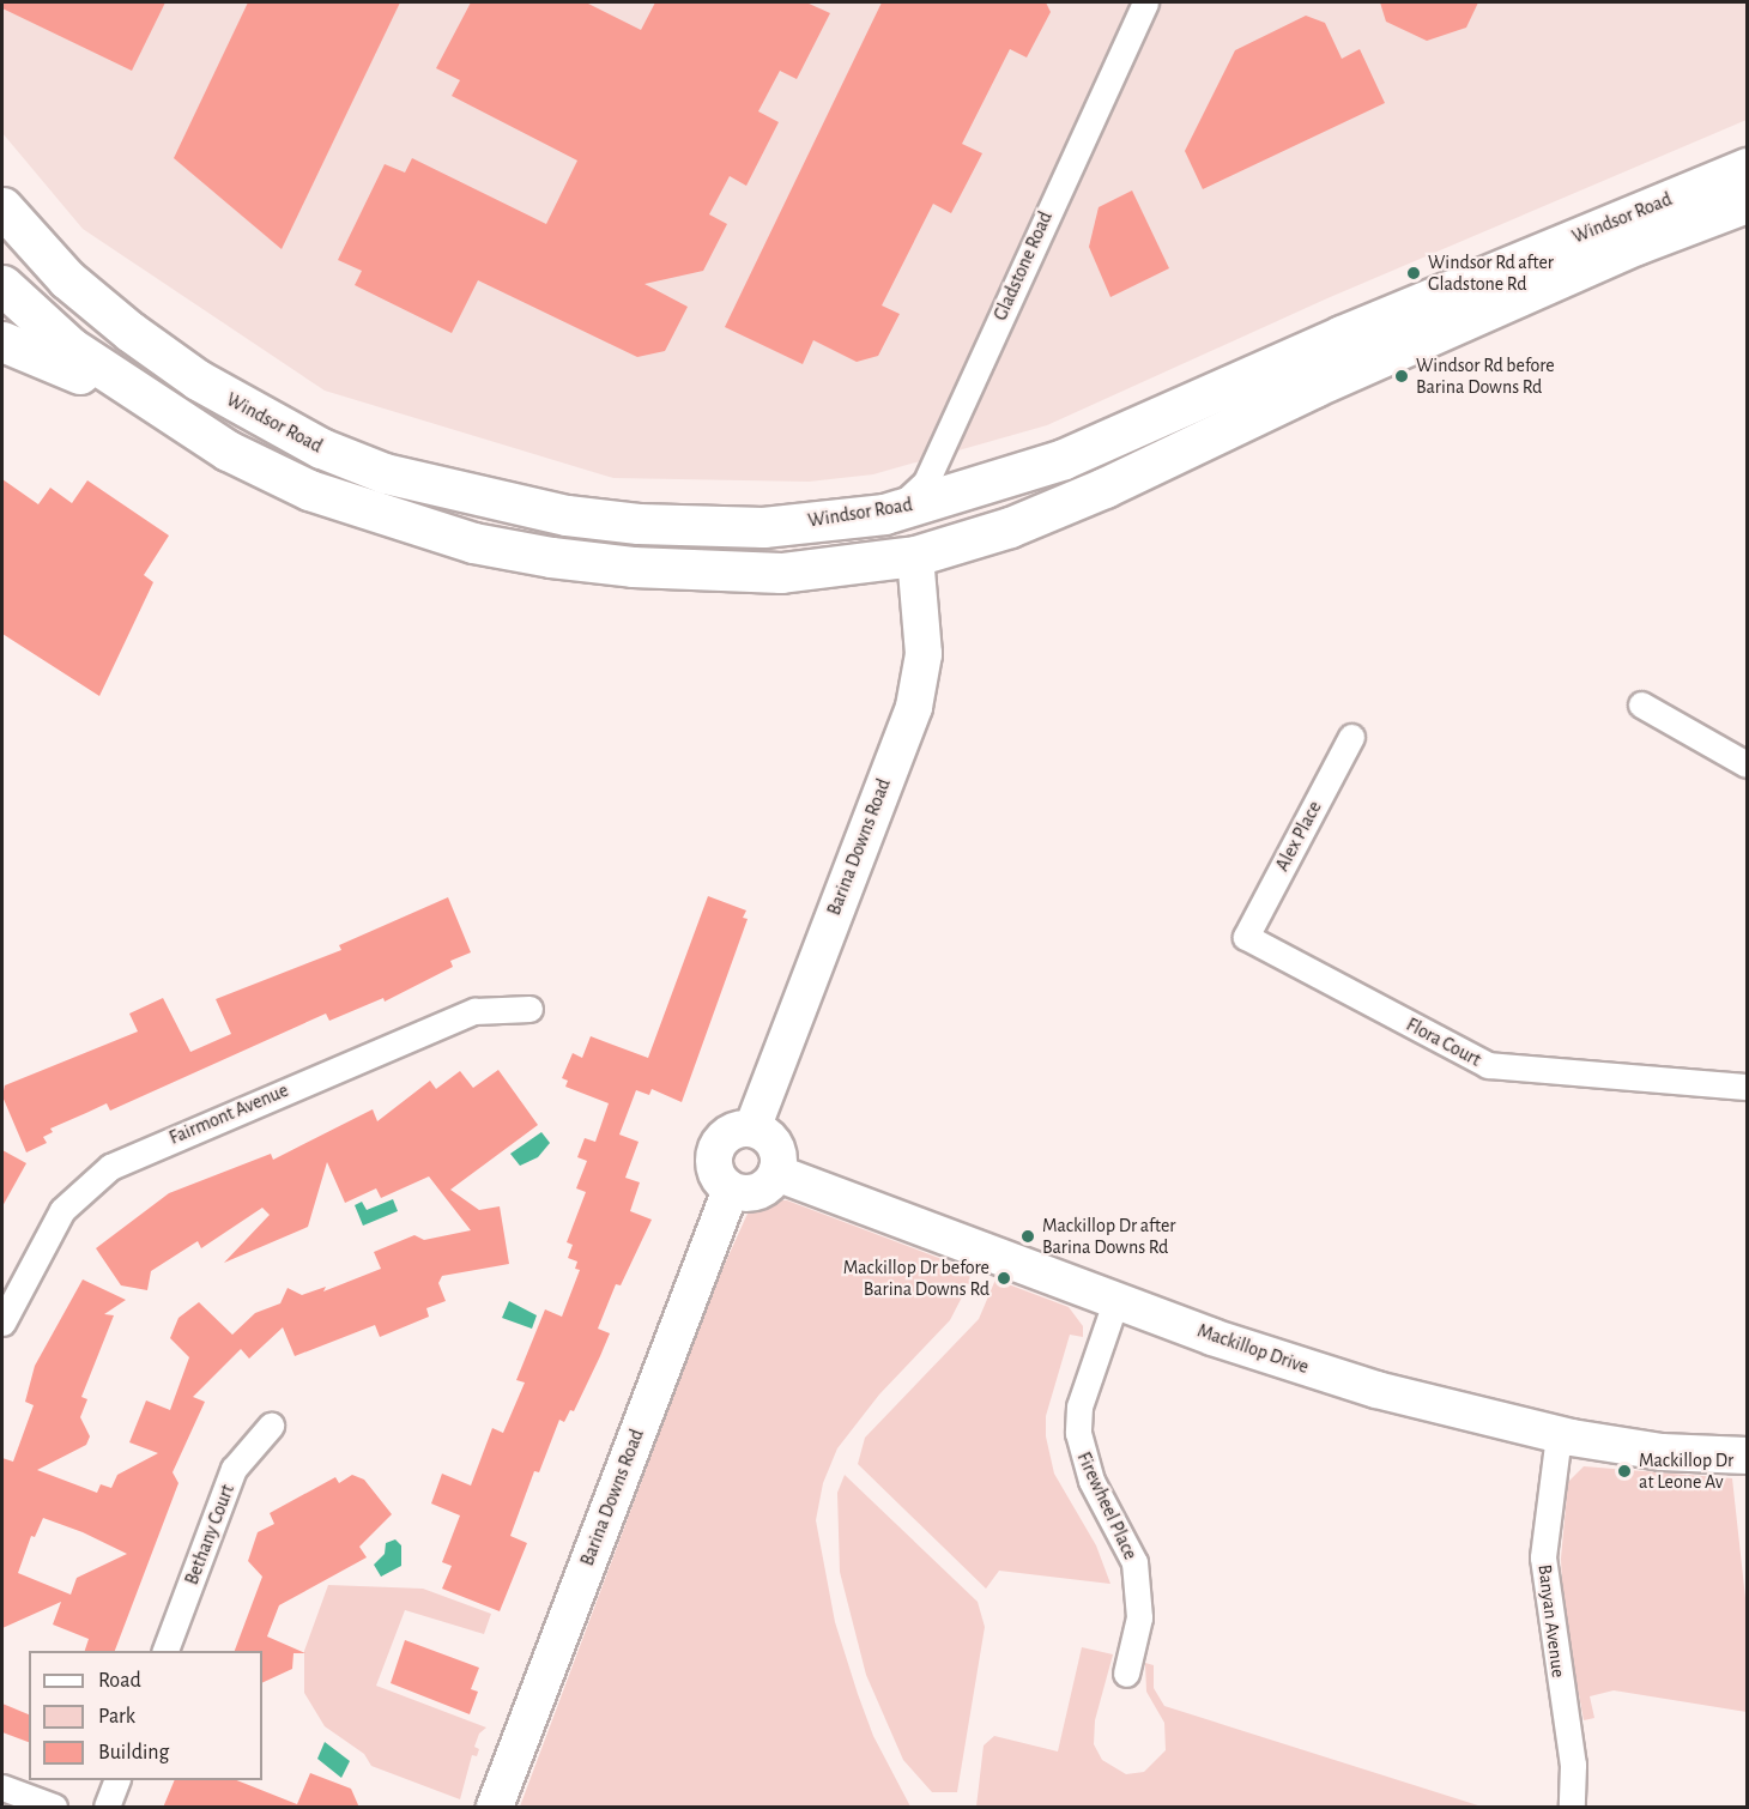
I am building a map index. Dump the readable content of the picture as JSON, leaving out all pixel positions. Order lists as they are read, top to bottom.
{
  "streets": {
    "main road": ["Windsor Road", "Barina Downs Road", "Mackillop Drive"],
    "street": [
      "Gladstone Road",
      "Alex Place",
      "Flora Court",
      "Fairmont Avenue",
      "Firewheel Place",
      "Bethany Court",
      "Banyan Avenue"
    ]
  },
  "crossings": [
    ["Windsor Road", "Gladstone Road"],
    ["Windsor Road", "Barina Downs Road"],
    ["Alex Place", "Flora Court"],
    ["Barina Downs Road", "Mackillop Drive"],
    ["Mackillop Drive", "Firewheel Place"],
    ["Mackillop Drive", "Banyan Avenue"]
  ],
  "places": [
    "Windsor Rd after Gladstone Rd",
    "Windsor Rd before Barina Downs Rd",
    "Mackillop Dr after Barina Downs Rd",
    "Mackillop Dr before Barina Downs Rd",
    "Mackillop Dr at Leone Av"
  ],
  "legend": ["Road", "Park", "Building"]
}
